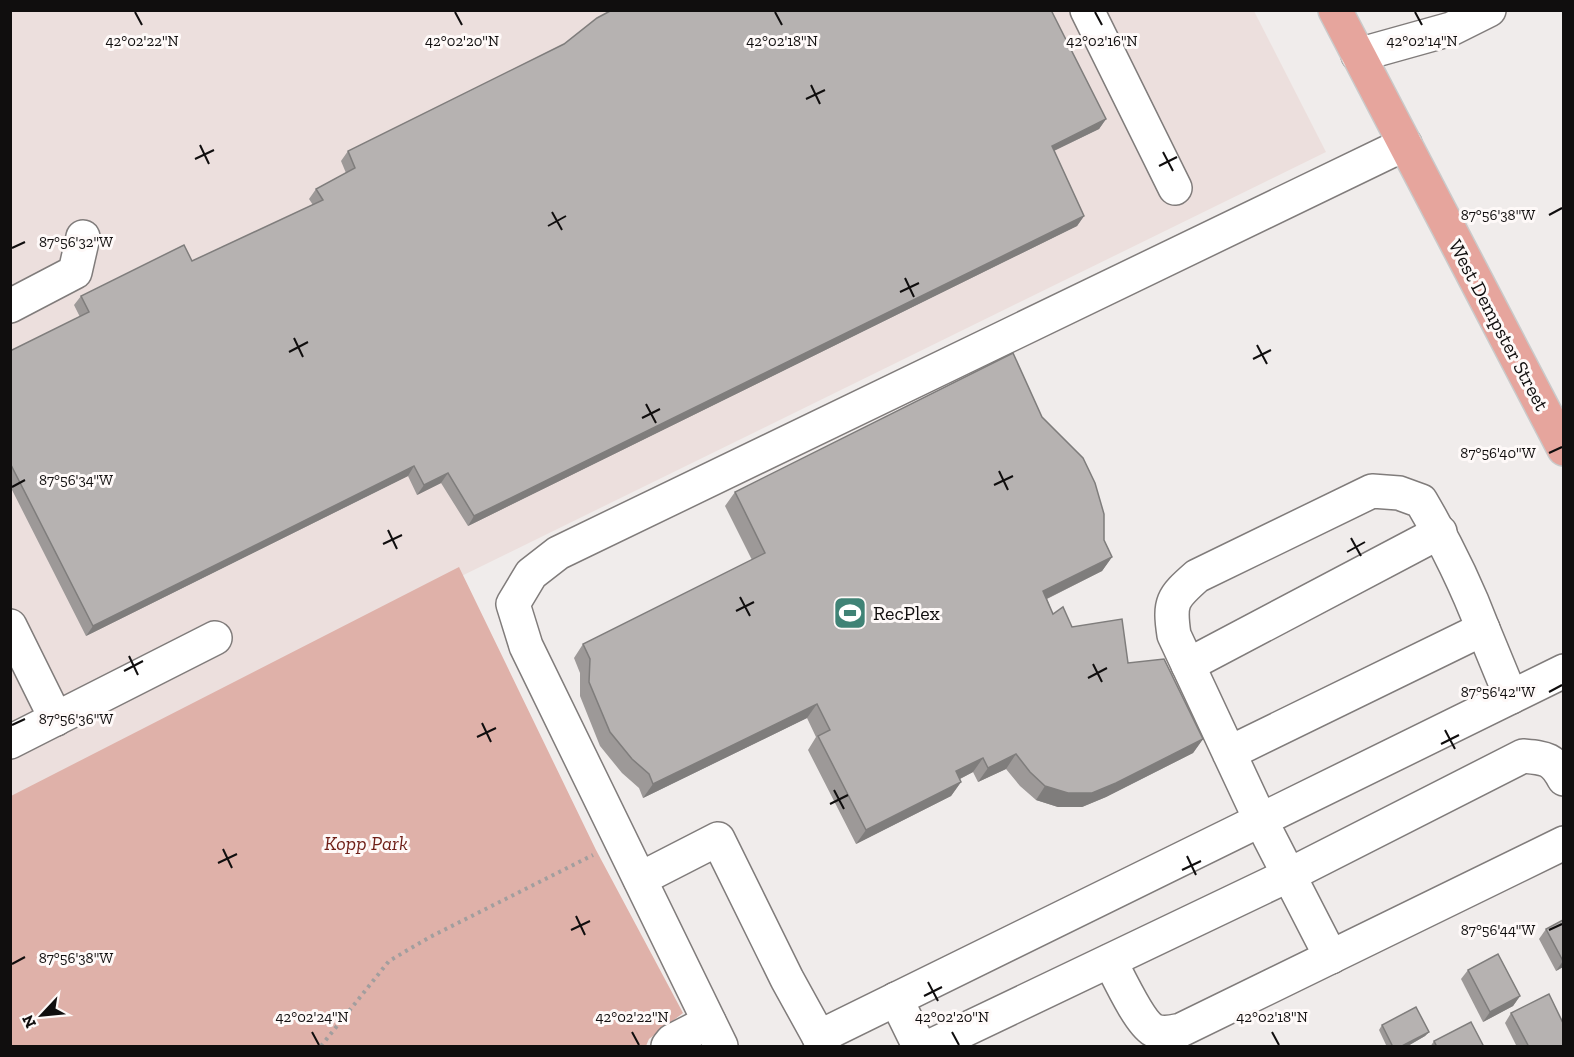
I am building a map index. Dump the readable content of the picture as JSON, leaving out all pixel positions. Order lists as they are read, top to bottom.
{
  "streets": {
    "main road": ["West Dempster Street"]
  },
  "parks": ["Kopp Park"],
  "places": {
    "sports": ["RecPlex"]
  },
  "north": "bottom left",
  "coordinates": [
    "42°02'22\"N",
    "42°02'20\"N",
    "42°02'14\"N",
    "42°02'18\"N",
    "42°02'16\"N",
    "87°56'38\"W",
    "87°56'32\"W",
    "87°56'40\"W",
    "87°56'34\"W",
    "87°56'42\"W",
    "87°56'36\"W",
    "87°56'44\"W",
    "42°02'24\"N"
  ]
}
